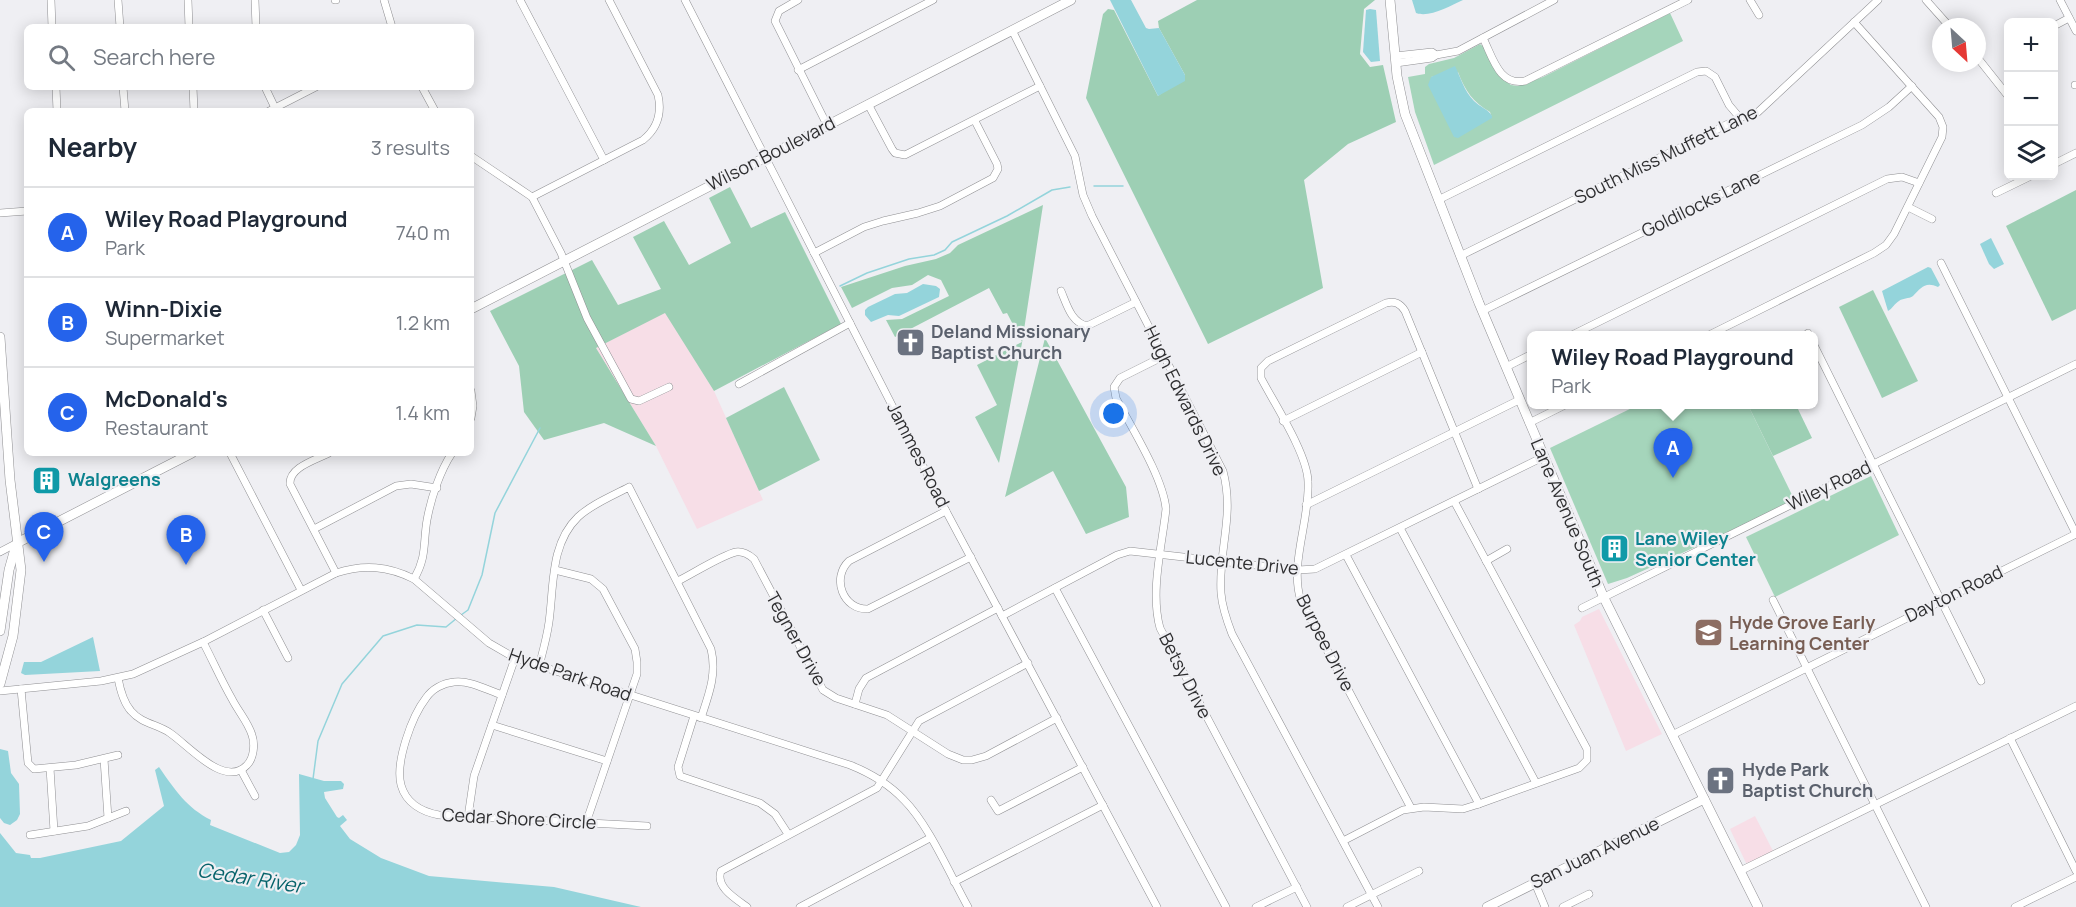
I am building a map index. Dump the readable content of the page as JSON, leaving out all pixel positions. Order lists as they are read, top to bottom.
{
  "streets": {
    "main road": ["Wilson Boulevard", "Lane Avenue South", "San Juan Avenue"],
    "street": [
      "South Miss Muffett Lane",
      "Goldilocks Lane",
      "Hugh Edwards Drive",
      "Jammes Road",
      "Wiley Road",
      "Lucente Drive",
      "Dayton Road",
      "Tegner Drive",
      "Burpee Drive",
      "Hyde Park Road",
      "Betsy Drive",
      "Cedar Shore Circle"
    ]
  },
  "crossings": [
    ["Wilson Boulevard", "Hugh Edwards Drive"],
    ["Wilson Boulevard", "Jammes Road"],
    ["South Miss Muffett Lane", "Lane Avenue South"],
    ["Goldilocks Lane", "Lane Avenue South"],
    ["Hugh Edwards Drive", "Lucente Drive"],
    ["Hugh Edwards Drive", "Betsy Drive"],
    ["Jammes Road", "Lucente Drive"],
    ["Jammes Road", "Tegner Drive"],
    ["Wiley Road", "Lane Avenue South"],
    ["Lane Avenue South", "Lucente Drive"],
    ["Lane Avenue South", "Dayton Road"],
    ["Lane Avenue South", "San Juan Avenue"],
    ["Lucente Drive", "Burpee Drive"],
    ["Lucente Drive", "Betsy Drive"]
  ],
  "water": ["Cedar River"],
  "places": {
    "church": ["Deland Missionary Baptist Church", "Hyde Park Baptist Church"],
    "building": ["Walgreens", "Lane Wiley Senior Center"],
    "school or university": ["Hyde Grove Early Learning Center"]
  },
  "north": "bottom right",
  "page": {
    "map_buttons": ["+", "−"],
    "search": "Search here",
    "heading": ["Nearby", "3 results"],
    "list": [
      {
        "mark": "A",
        "name": "Wiley Road Playground",
        "note": "Park",
        "value": "740 m"
      },
      {
        "mark": "B",
        "name": "Winn-Dixie",
        "note": "Supermarket",
        "value": "1.2 km"
      },
      {
        "mark": "C",
        "name": "McDonald's",
        "note": "Restaurant",
        "value": "1.4 km"
      }
    ],
    "popup": ["Wiley Road Playground", "Park"],
    "pins": ["A", "C", "B"]
  }
}
